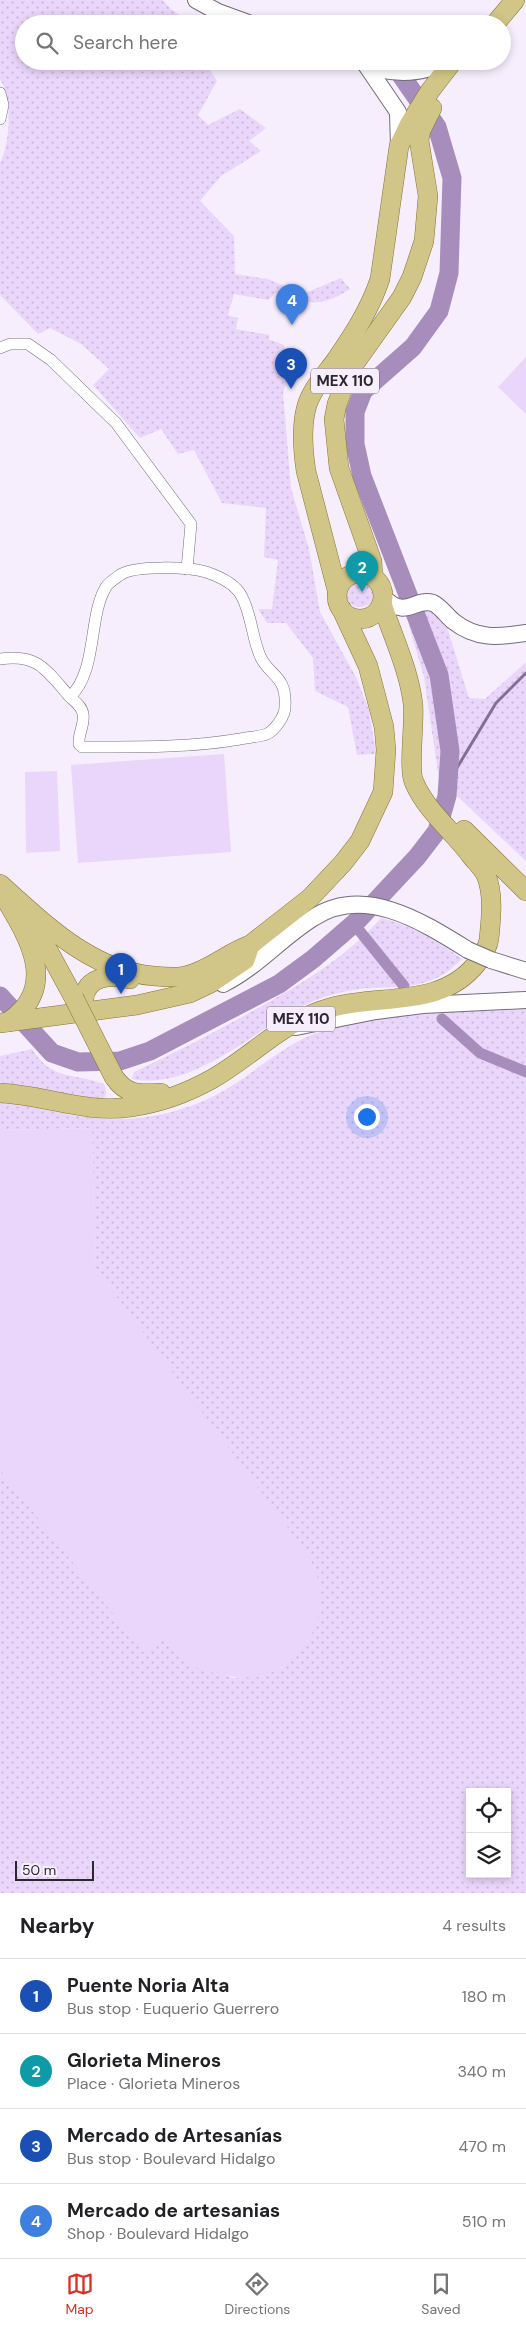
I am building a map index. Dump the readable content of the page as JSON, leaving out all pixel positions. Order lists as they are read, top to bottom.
{
  "streets": {
    "main road": ["MEX 110"]
  },
  "scale_bar": "50 m",
  "page": {
    "search": "Search here",
    "pins": [
      "4",
      "3",
      "2",
      "1"
    ],
    "scale": "50 m",
    "heading": ["Nearby", "4 results"],
    "list": [
      {
        "mark": "1",
        "name": "Puente Noria Alta",
        "note": "Bus stop · Euquerio Guerrero",
        "value": "180 m"
      },
      {
        "mark": "2",
        "name": "Glorieta Mineros",
        "note": "Place · Glorieta Mineros",
        "value": "340 m"
      },
      {
        "mark": "3",
        "name": "Mercado de Artesanías",
        "note": "Bus stop · Boulevard Hidalgo",
        "value": "470 m"
      },
      {
        "mark": "4",
        "name": "Mercado de artesanias",
        "note": "Shop · Boulevard Hidalgo",
        "value": "510 m"
      }
    ],
    "nav": ["Map", "Directions", "Saved"]
  }
}
